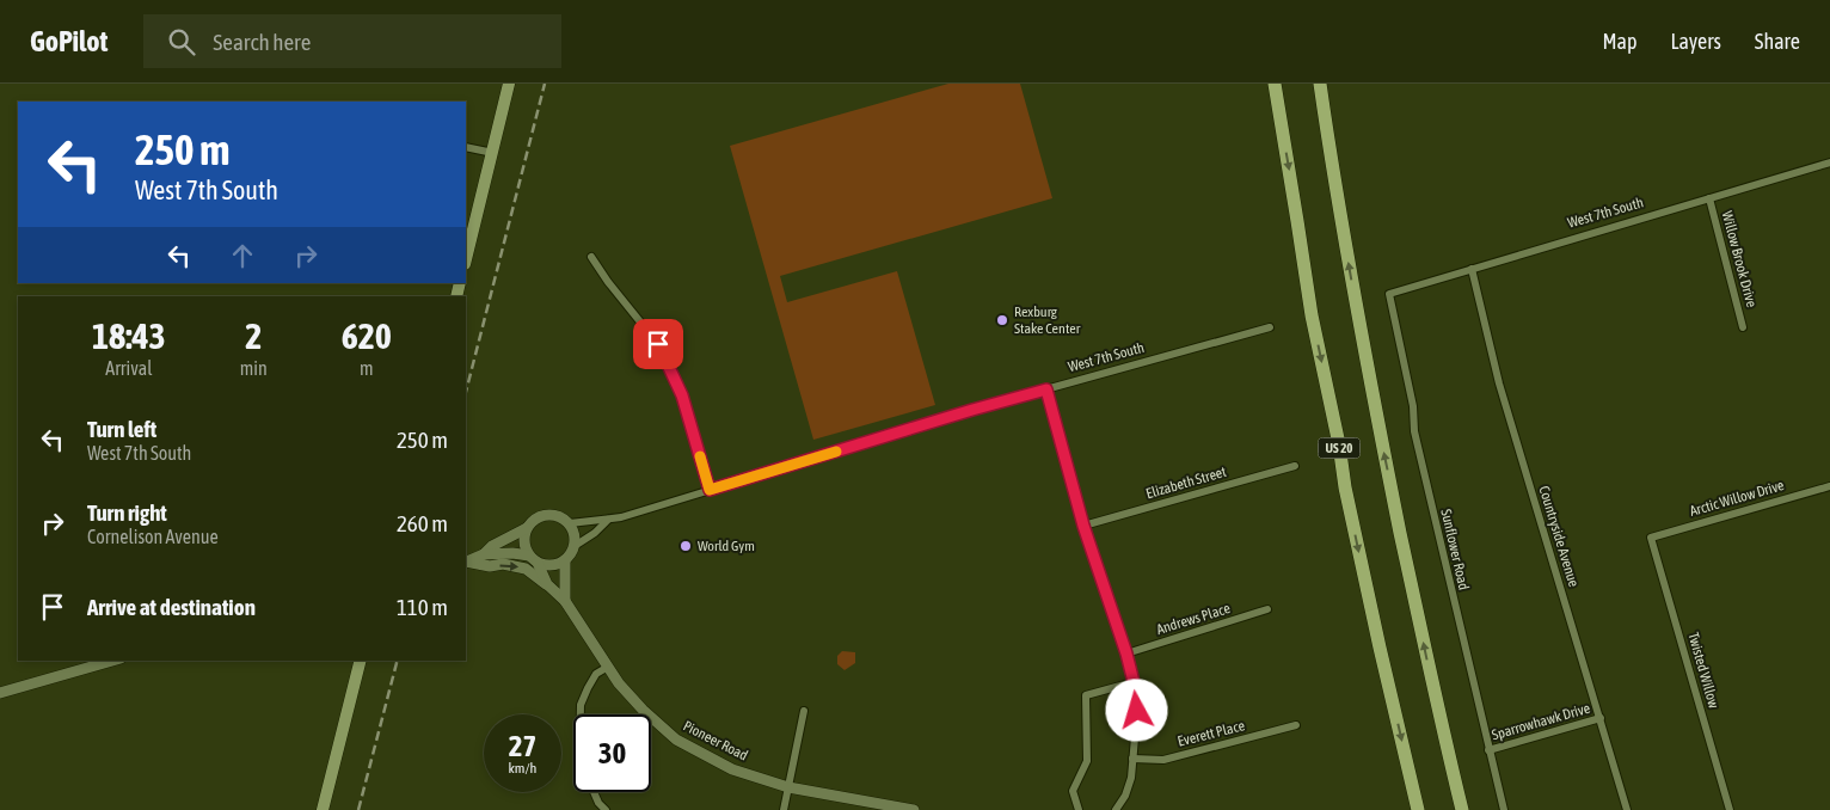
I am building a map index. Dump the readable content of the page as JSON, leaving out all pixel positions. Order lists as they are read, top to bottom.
{
  "streets": {
    "highway": ["US 20"],
    "street": [
      "West 7th South",
      "Willow Brook Drive",
      "Elizabeth Street",
      "Arctic Willow Drive",
      "Countryside Avenue",
      "Sunflower Road",
      "Andrews Place",
      "Twisted Willow",
      "Sparrowhawk Drive",
      "Everett Place",
      "Pioneer Road"
    ]
  },
  "crossings": [
    ["West 7th South", "Willow Brook Drive"],
    ["West 7th South", "Countryside Avenue"],
    ["West 7th South", "Sunflower Road"],
    ["West 7th South", "Pioneer Road"],
    ["Arctic Willow Drive", "Twisted Willow"],
    ["Countryside Avenue", "Sparrowhawk Drive"],
    ["Sunflower Road", "Sparrowhawk Drive"]
  ],
  "places": ["Rexburg Stake Center", "World Gym"],
  "page": {
    "header": "GoPilot",
    "search": "Search here",
    "nav": ["Map", "Layers", "Share"],
    "turn": ["250 m", "West 7th South"],
    "eta": [
      "18:43",
      "Arrival",
      "2",
      "min",
      "620",
      "m"
    ],
    "list": [
      {
        "name": "Turn left",
        "note": "West 7th South",
        "value": "250 m"
      },
      {
        "name": "Turn right",
        "note": "Cornelison Avenue",
        "value": "260 m"
      },
      {
        "name": "Arrive at destination",
        "value": "110 m"
      }
    ],
    "speed": "27 km/h",
    "limit": "30"
  }
}
